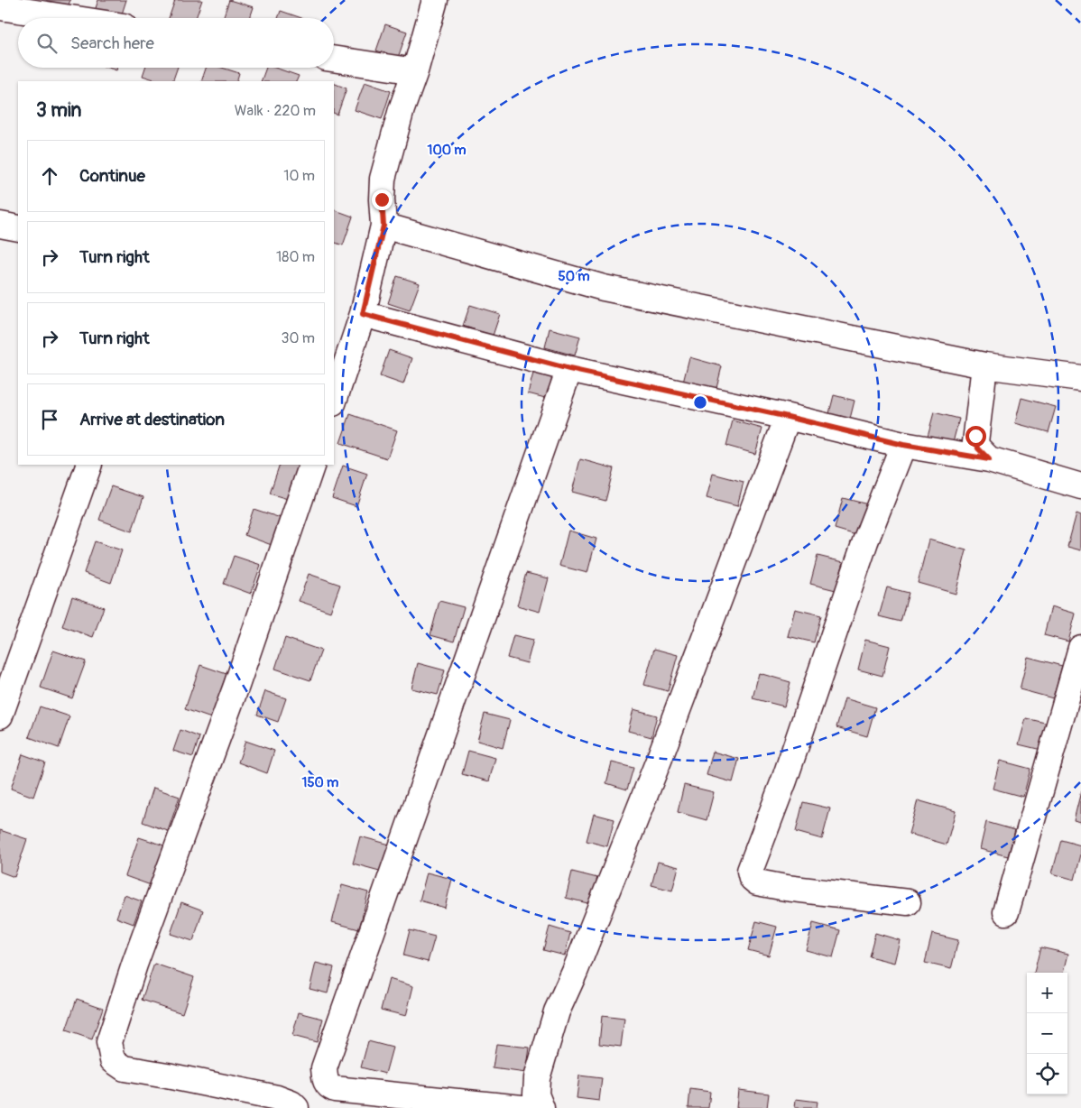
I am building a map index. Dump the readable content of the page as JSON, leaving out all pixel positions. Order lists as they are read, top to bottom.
{
  "page": {
    "search": "Search here",
    "heading": ["3 min", "Walk · 220 m"],
    "list": [
      ["Continue", "10 m"],
      ["Turn right", "180 m"],
      ["Turn right", "30 m"],
      "Arrive at destination"
    ],
    "map_buttons": ["+", "−"]
  },
  "rings": ["100 m", "50 m", "150 m"]
}
